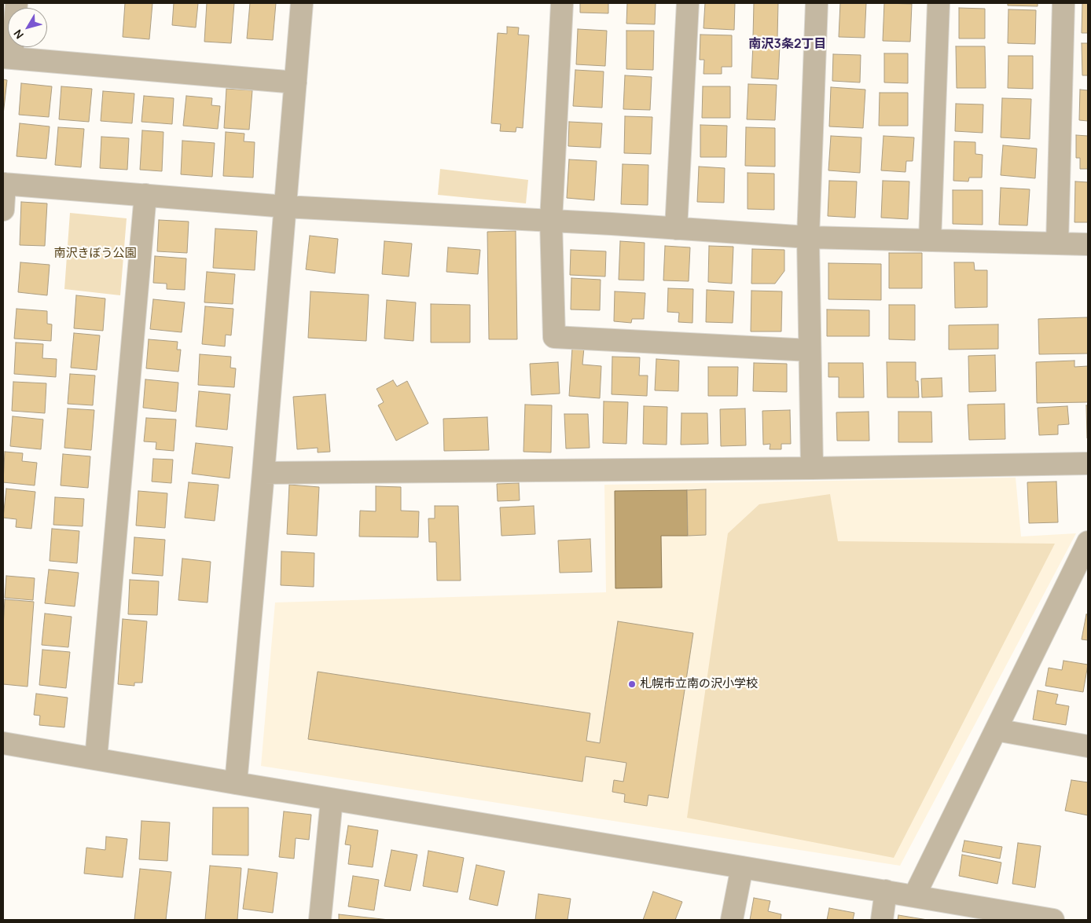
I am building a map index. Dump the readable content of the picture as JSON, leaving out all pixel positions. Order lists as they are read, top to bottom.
{
  "districts": ["南沢3条2丁目"],
  "parks": ["南沢きぼう公園"],
  "places": ["札幌市立南の沢小学校"],
  "north": "bottom left"
}
